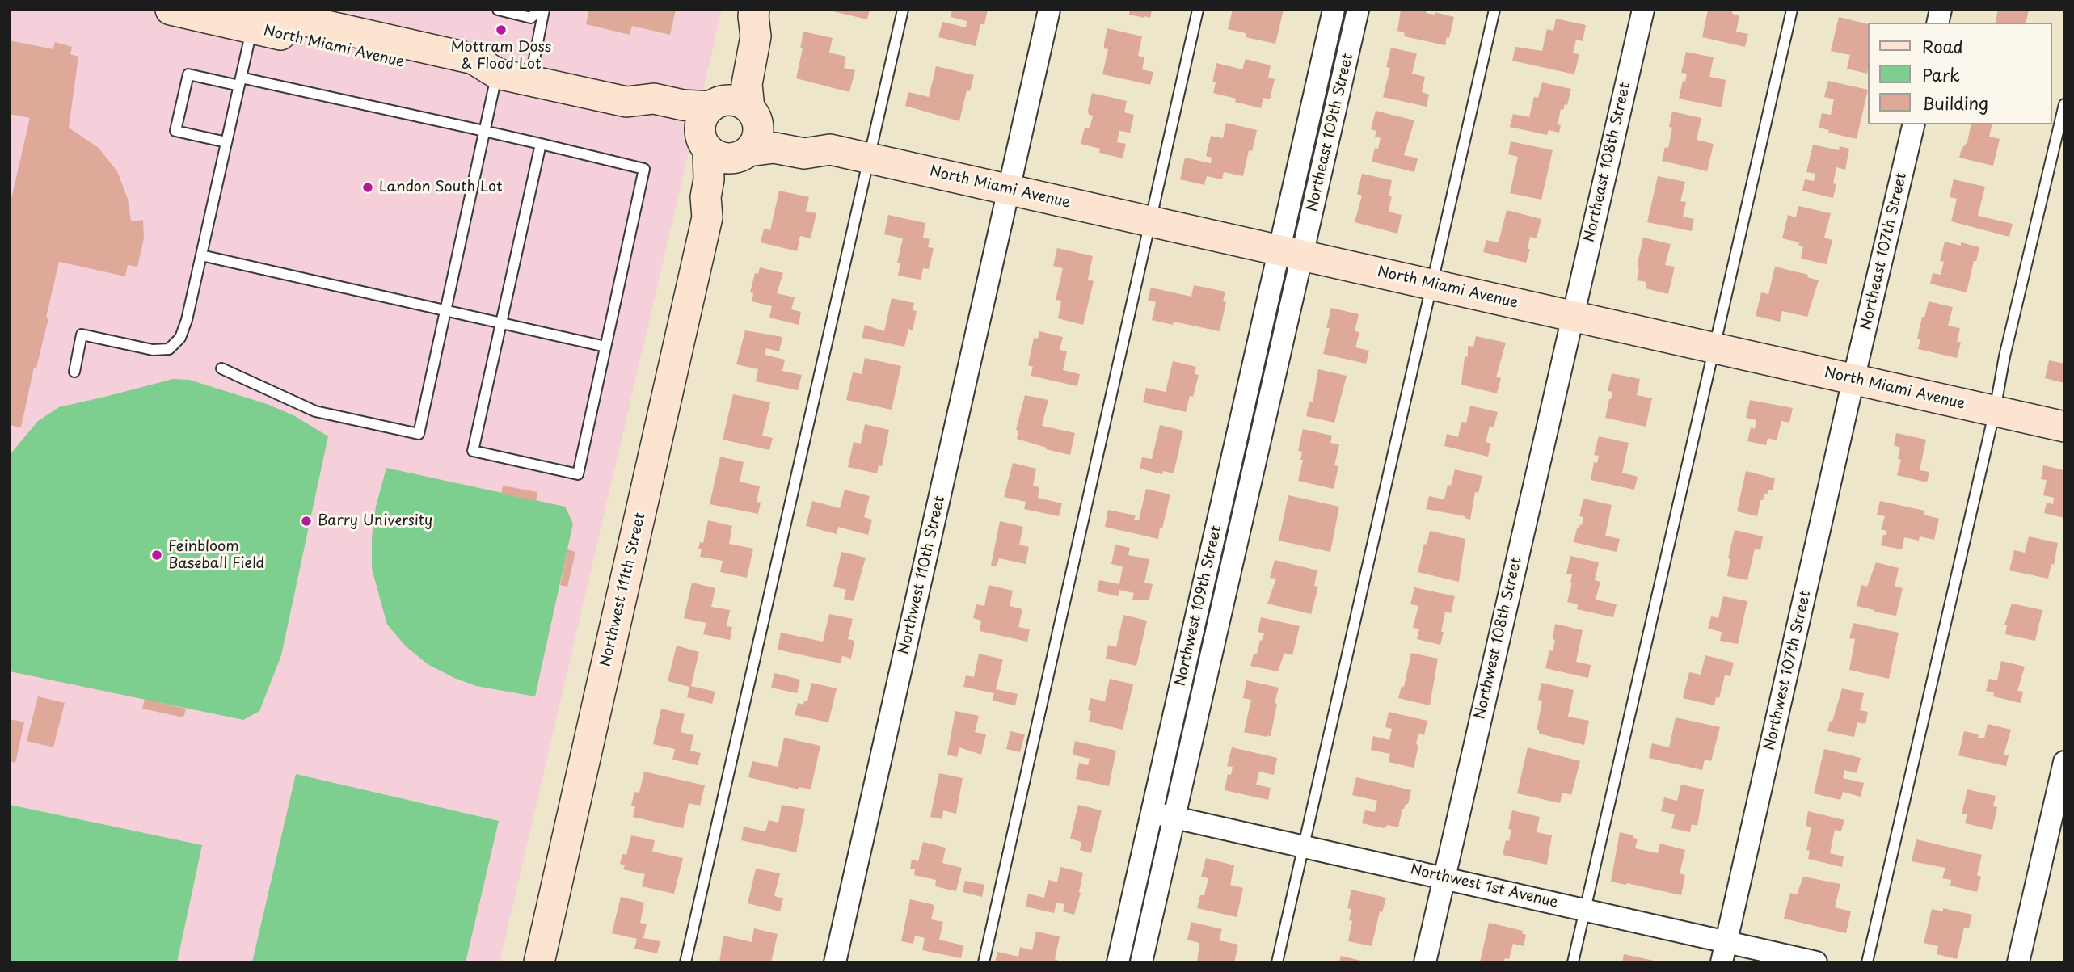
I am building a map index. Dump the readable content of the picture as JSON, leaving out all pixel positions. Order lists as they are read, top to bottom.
{
  "streets": {
    "street": [
      "North Miami Avenue",
      "Northeast 109th Street",
      "Northeast 108th Street",
      "Northeast 107th Street",
      "Northwest 110th Street",
      "Northwest 111th Street",
      "Northwest 109th Street",
      "Northwest 108th Street",
      "Northwest 107th Street",
      "Northwest 1st Avenue"
    ]
  },
  "crossings": [
    ["North Miami Avenue", "Northeast 109th Street"],
    ["North Miami Avenue", "Northeast 108th Street"],
    ["North Miami Avenue", "Northeast 107th Street"],
    ["North Miami Avenue", "Northwest 110th Street"],
    ["North Miami Avenue", "Northwest 111th Street"],
    ["North Miami Avenue", "Northwest 109th Street"],
    ["North Miami Avenue", "Northwest 108th Street"],
    ["North Miami Avenue", "Northwest 107th Street"],
    ["Northeast 109th Street", "Northwest 109th Street"],
    ["Northeast 108th Street", "Northwest 108th Street"],
    ["Northeast 107th Street", "Northwest 107th Street"],
    ["Northwest 109th Street", "Northwest 1st Avenue"],
    ["Northwest 108th Street", "Northwest 1st Avenue"],
    ["Northwest 107th Street", "Northwest 1st Avenue"]
  ],
  "places": [
    "Mottram Doss & Flood Lot",
    "Landon South Lot",
    "Barry University",
    "Feinbloom Baseball Field"
  ],
  "legend": ["Road", "Park", "Building"]
}
